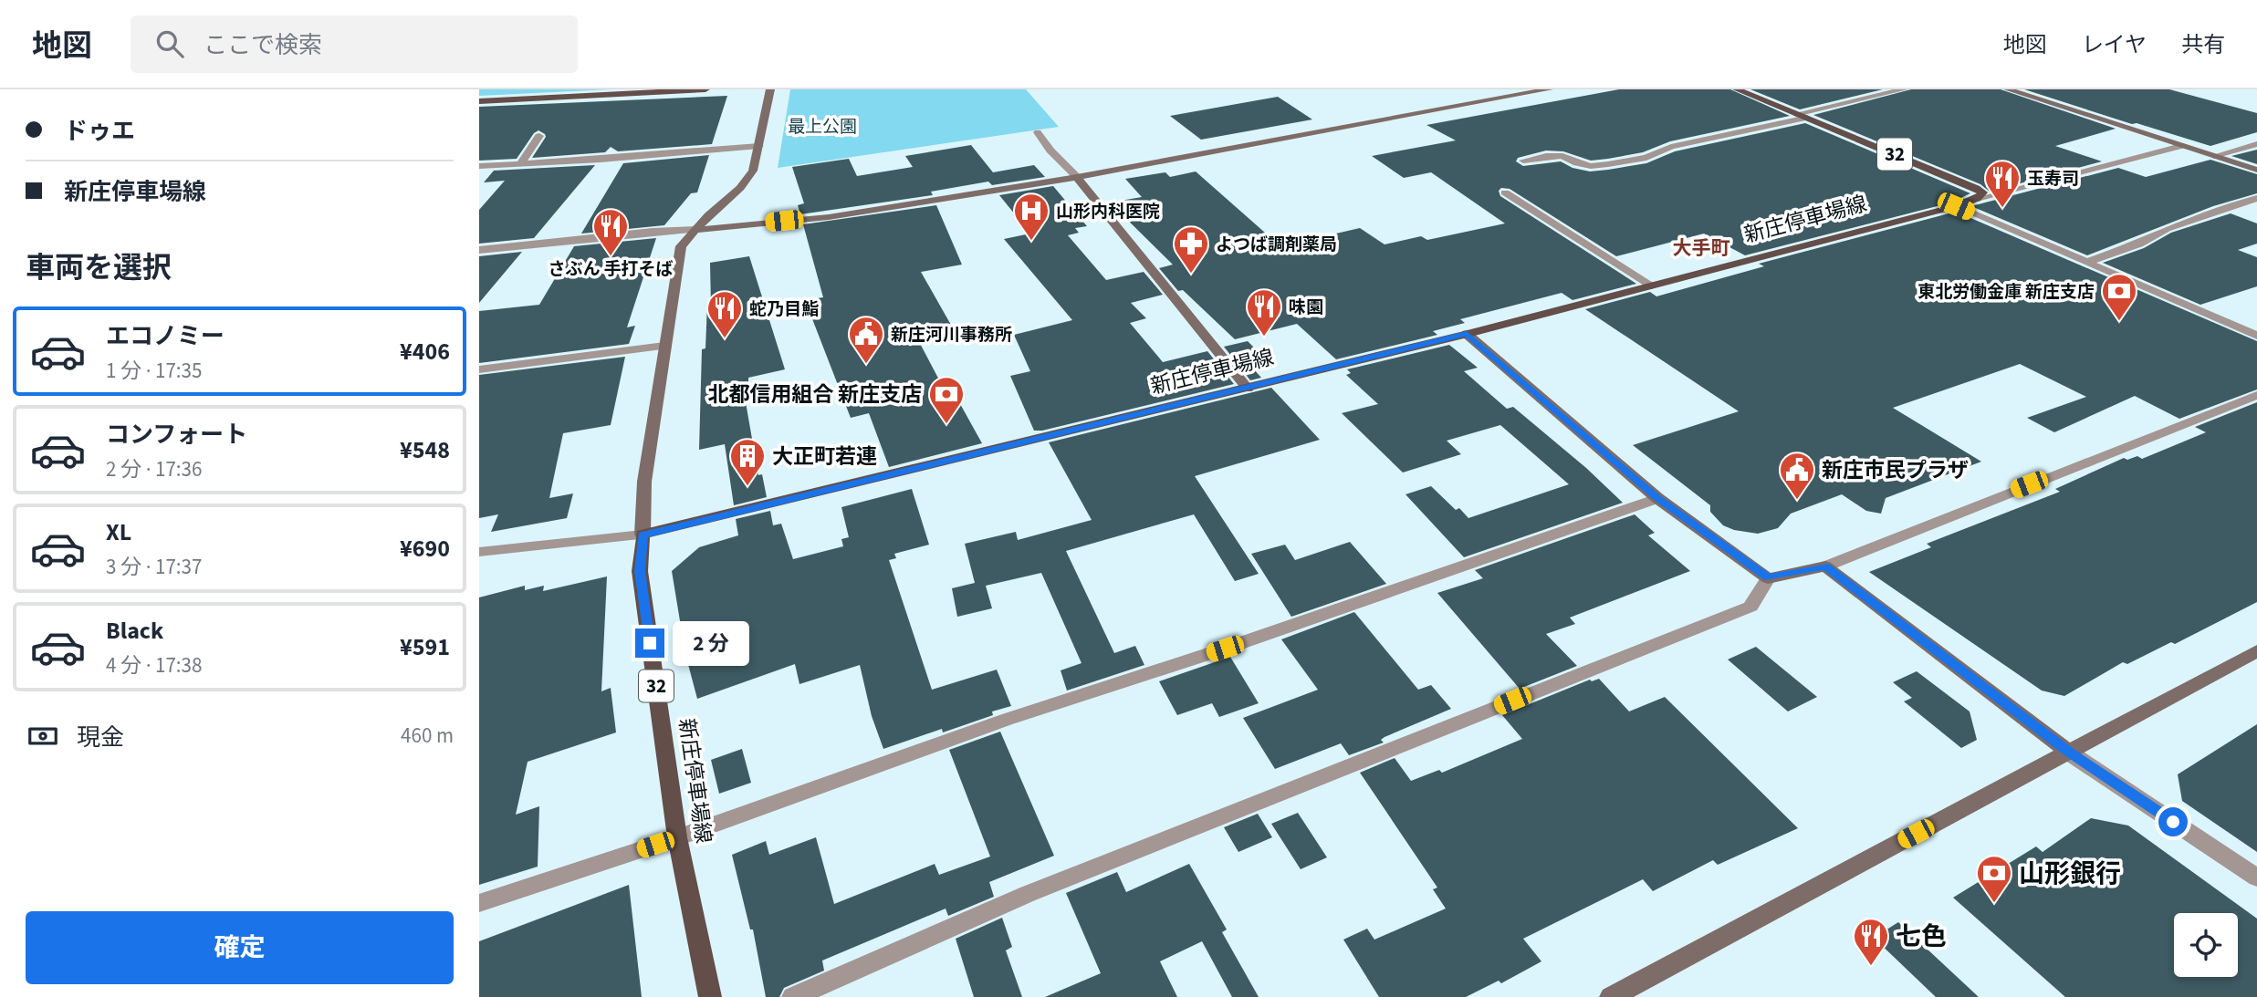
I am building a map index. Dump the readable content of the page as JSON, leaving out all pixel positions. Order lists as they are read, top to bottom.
{
  "streets": {
    "main road": ["32", "新庄停車場線"]
  },
  "crossings": [
    ["32", "新庄停車場線"]
  ],
  "districts": ["大手町"],
  "parks": ["最上公園"],
  "places": {
    "restaurant": [
      "玉寿司",
      "さぶん 手打そば",
      "味園",
      "蛇乃目鮨",
      "七色"
    ],
    "hospital": ["山形内科医院"],
    "pharmacy": ["よつば調剤薬局"],
    "bank": ["東北労働金庫 新庄支店", "北都信用組合 新庄支店", "山形銀行"],
    "public building": ["新庄河川事務所", "新庄市民プラザ"],
    "building": ["大正町若連"]
  },
  "page": {
    "header": "地図",
    "search": "ここで検索",
    "nav": ["地図", "レイヤ", "共有"],
    "banner": ["ドゥエ", "新庄停車場線"],
    "heading": "車両を選択",
    "list": [
      {
        "name": "エコノミー",
        "note": "1 分 · 17:35",
        "value": "¥406"
      },
      {
        "name": "コンフォート",
        "note": "2 分 · 17:36",
        "value": "¥548"
      },
      {
        "name": "XL",
        "note": "3 分 · 17:37",
        "value": "¥690"
      },
      {
        "name": "Black",
        "note": "4 分 · 17:38",
        "value": "¥591"
      }
    ],
    "bubble": "2 分",
    "pay": ["現金", "460 m"],
    "buttons": "確定"
  }
}
